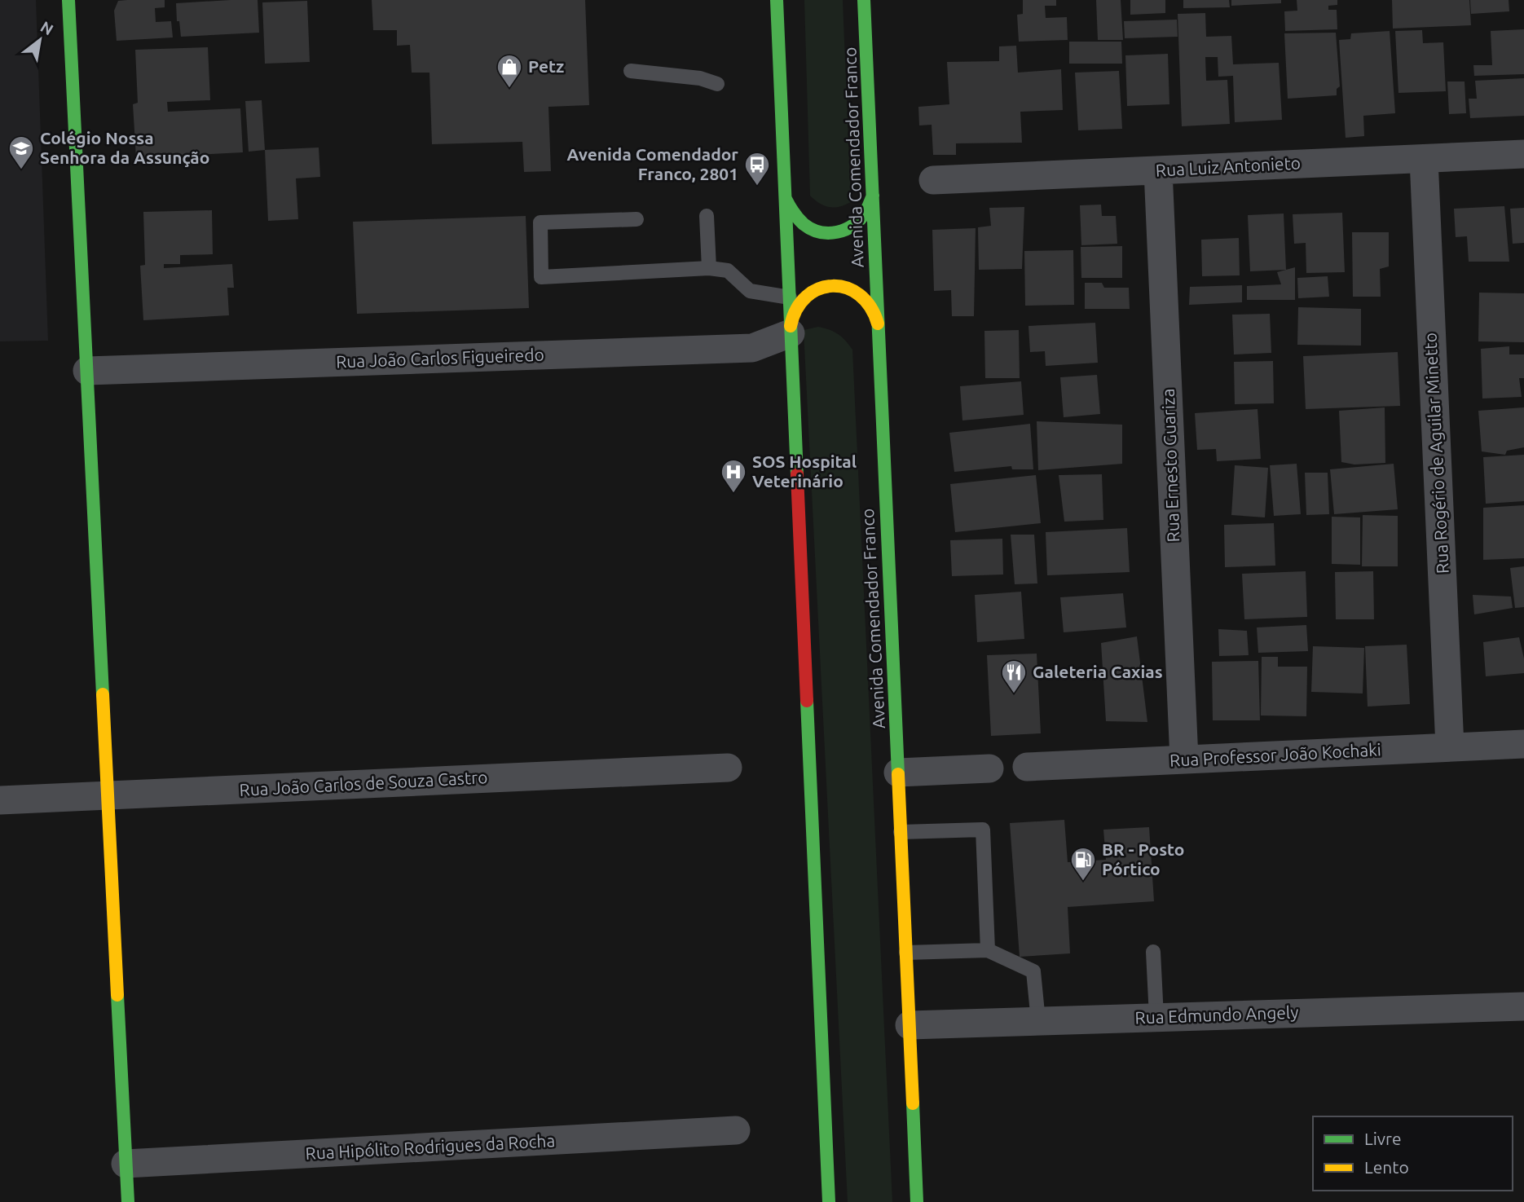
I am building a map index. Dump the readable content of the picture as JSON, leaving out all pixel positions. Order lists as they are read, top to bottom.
{
  "streets": {
    "main road": ["Avenida Comendador Franco"],
    "street": [
      "Rua Luiz Antonieto",
      "Rua João Carlos Figueiredo",
      "Rua Rogério de Aguilar Minetto",
      "Rua Ernesto Guariza",
      "Rua Professor João Kochaki",
      "Rua João Carlos de Souza Castro",
      "Rua Edmundo Angely",
      "Rua Hipólito Rodrigues da Rocha"
    ]
  },
  "crossings": [
    ["Avenida Comendador Franco", "Rua Edmundo Angely"],
    ["Rua Luiz Antonieto", "Rua Rogério de Aguilar Minetto"],
    ["Rua Luiz Antonieto", "Rua Ernesto Guariza"],
    ["Rua Rogério de Aguilar Minetto", "Rua Professor João Kochaki"],
    ["Rua Ernesto Guariza", "Rua Professor João Kochaki"]
  ],
  "places": {
    "shop": ["Petz"],
    "school or university": ["Colégio Nossa Senhora da Assunção"],
    "bus stop": ["Avenida Comendador Franco, 2801"],
    "hospital": ["SOS Hospital Veterinário"],
    "restaurant": ["Galeteria Caxias"],
    "fuel station": ["BR - Posto Pórtico"]
  },
  "legend": ["Livre", "Lento"],
  "north": "top right"
}
